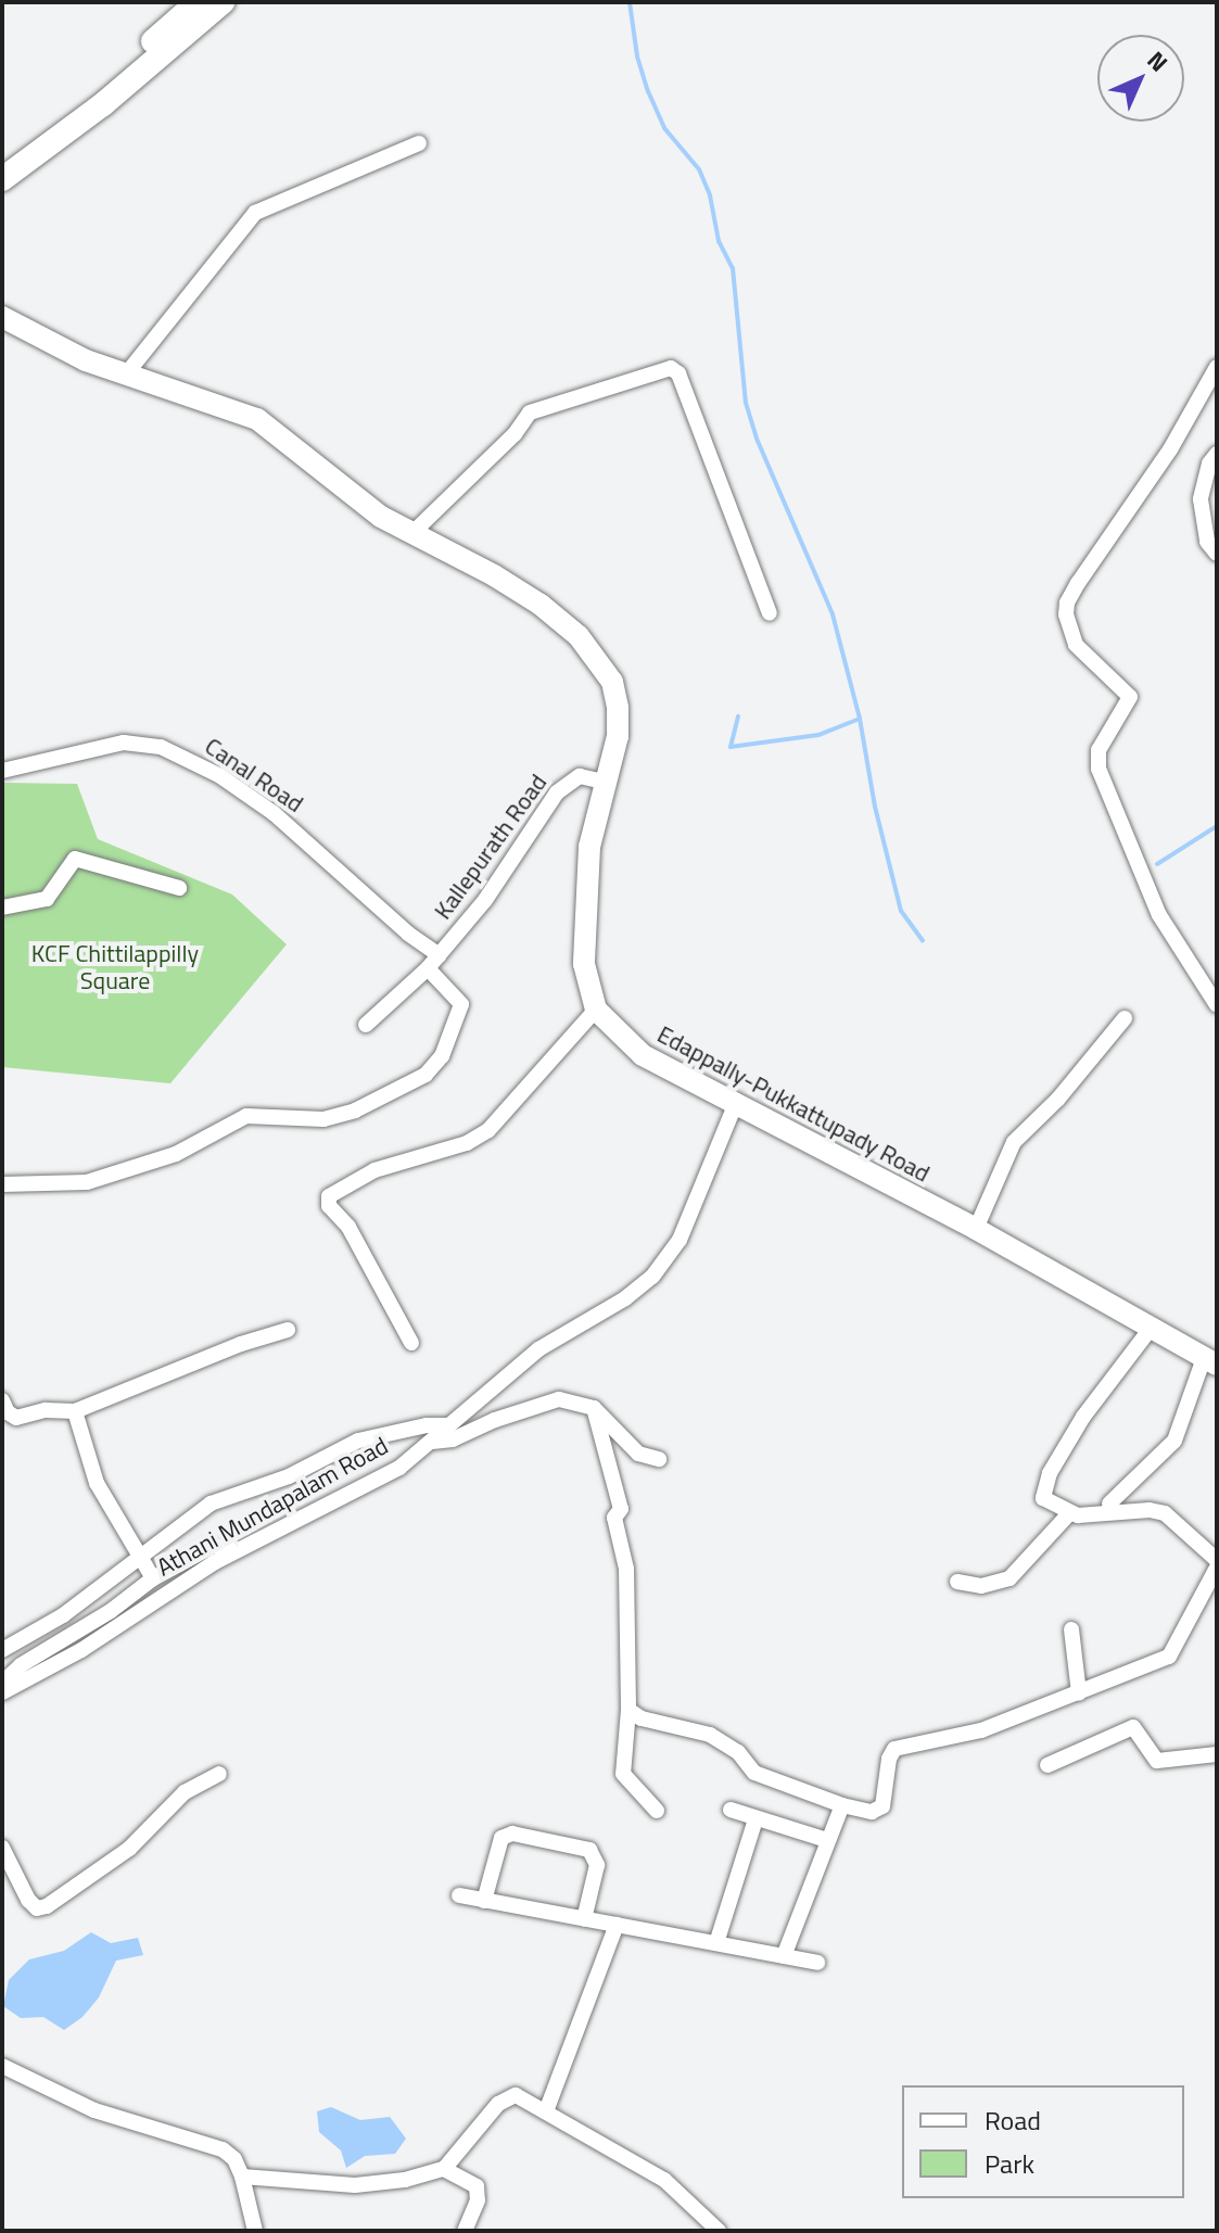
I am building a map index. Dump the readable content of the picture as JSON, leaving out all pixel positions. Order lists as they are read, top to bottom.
{
  "streets": {
    "main road": ["Edappally-Pukkattupady Road"],
    "street": ["Canal Road", "Kallepurath Road", "Athani Mundapalam Road"]
  },
  "crossings": [
    ["Canal Road", "Kallepurath Road"],
    ["Edappally-Pukkattupady Road", "Athani Mundapalam Road"]
  ],
  "parks": ["KCF Chittilappilly Square"],
  "legend": ["Road", "Park"],
  "north": "top right"
}
